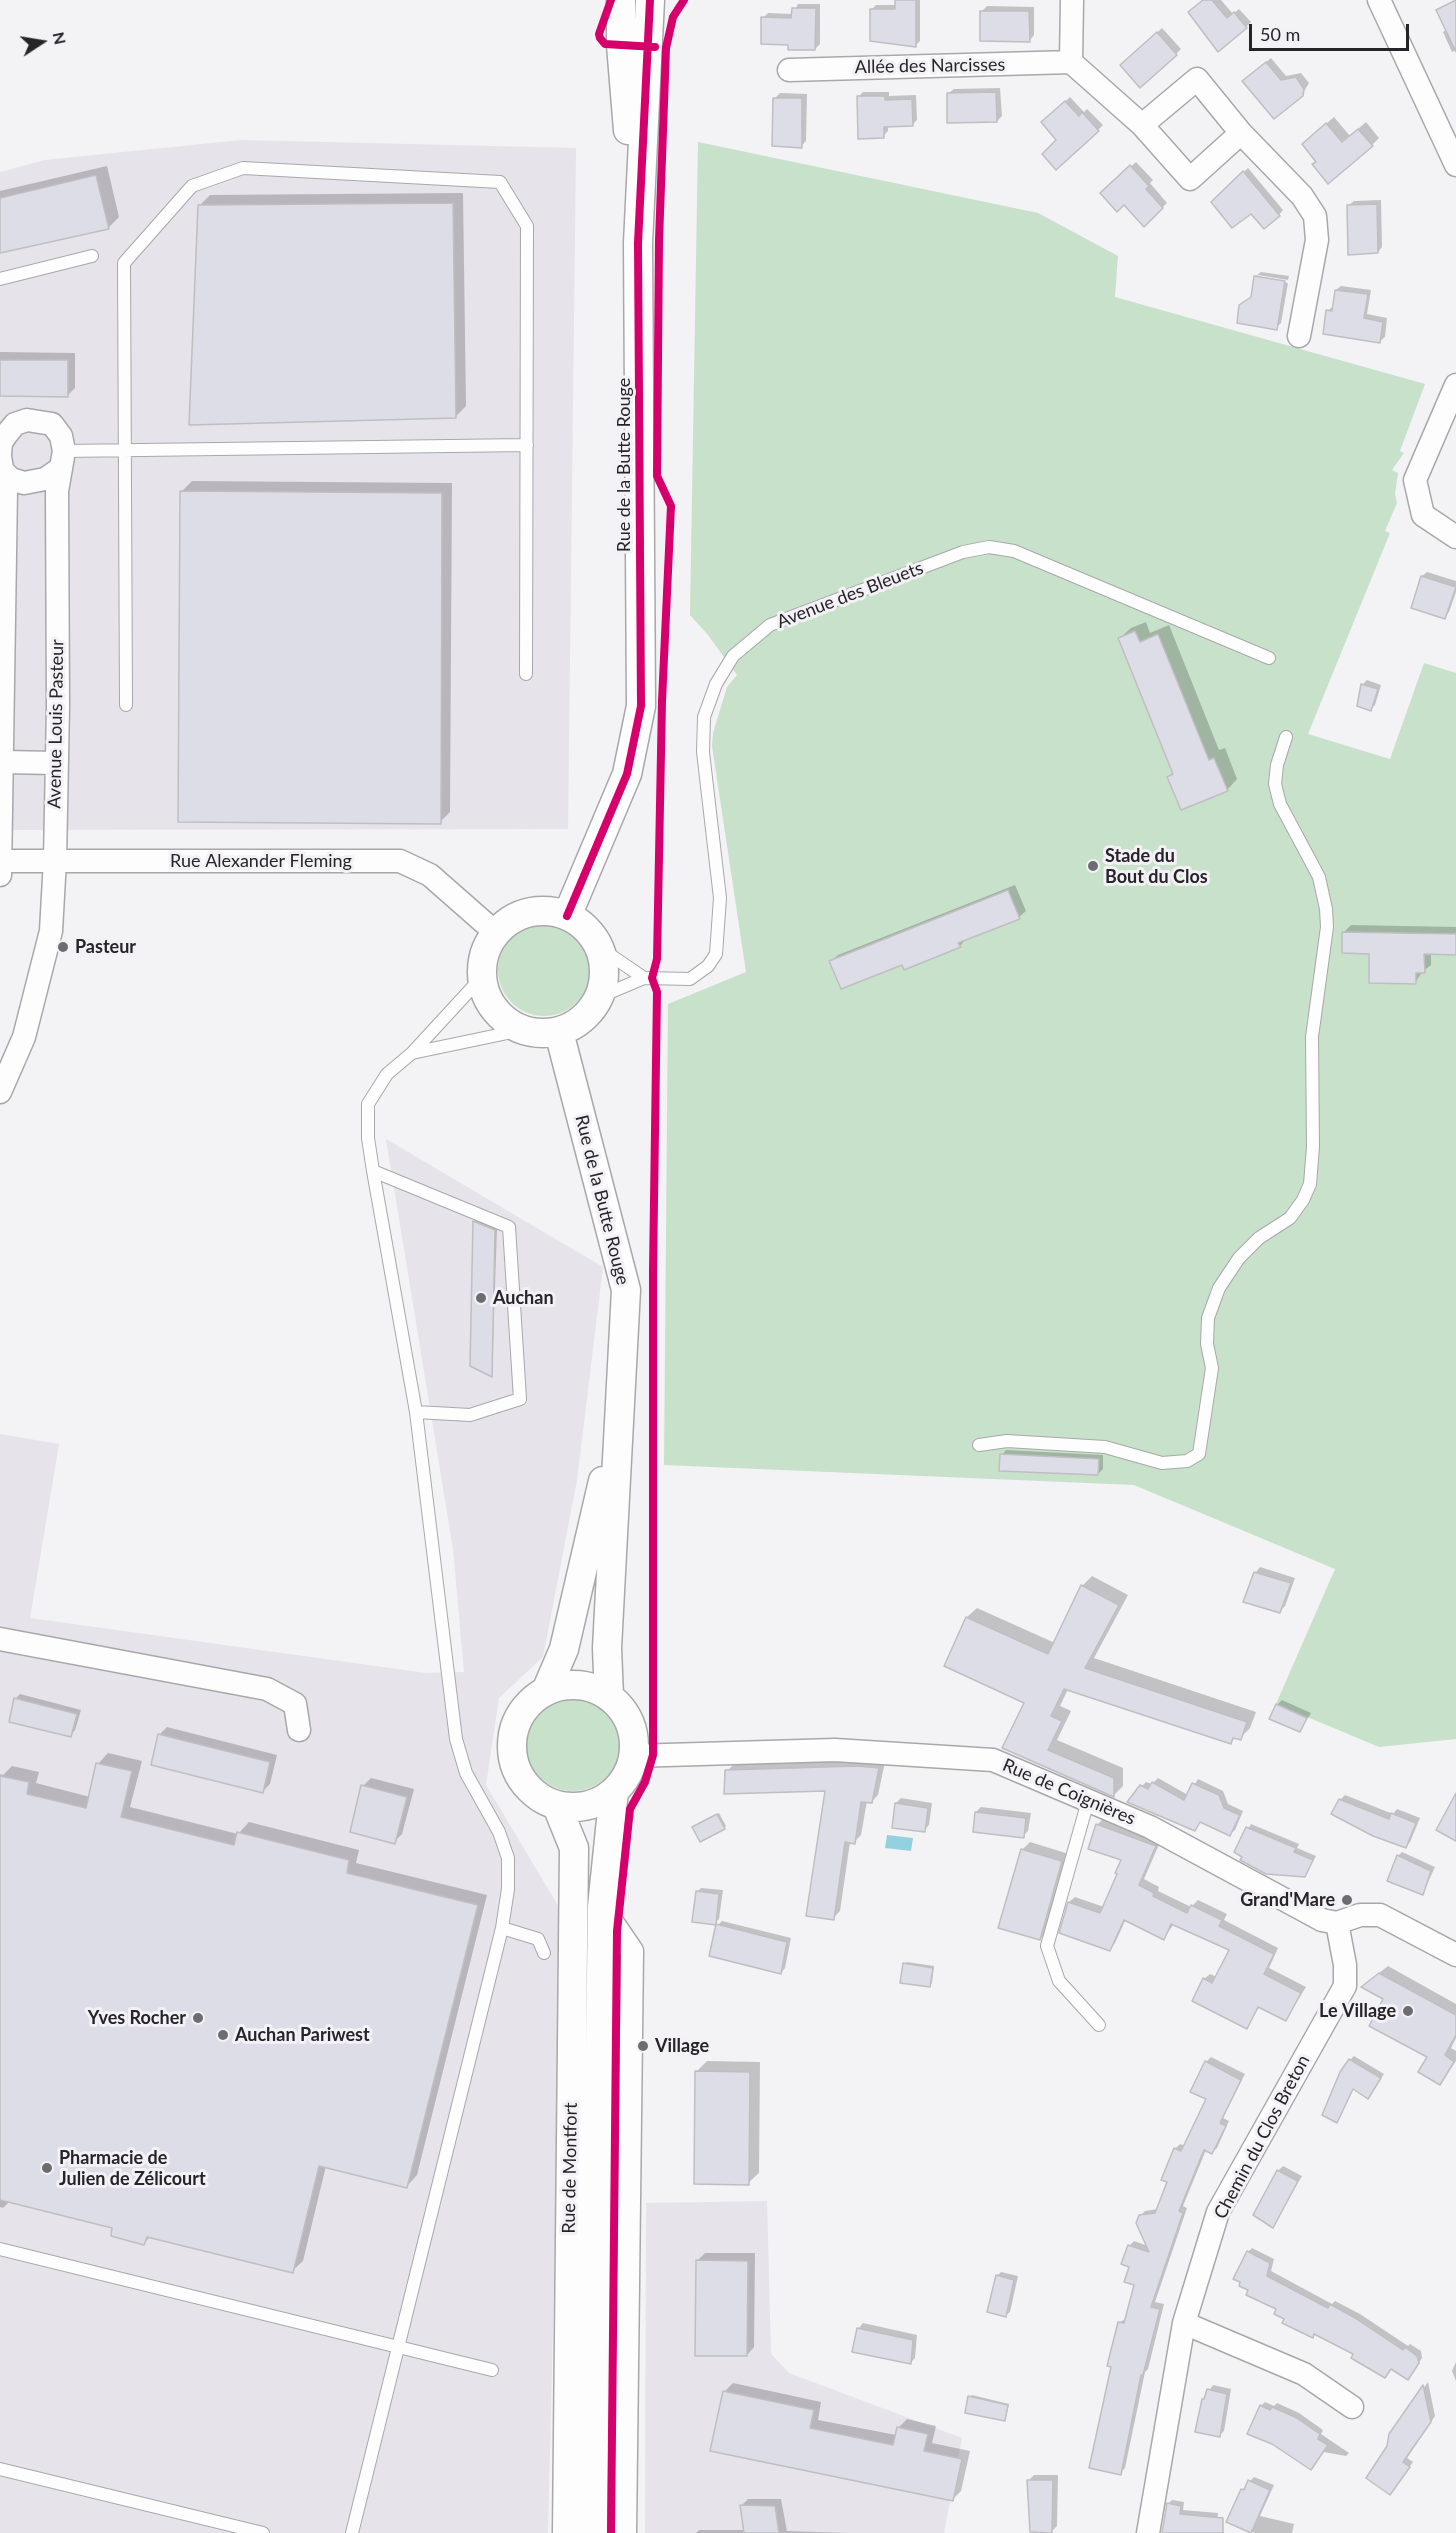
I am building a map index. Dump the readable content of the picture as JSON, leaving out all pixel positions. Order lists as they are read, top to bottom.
{
  "streets": {
    "street": [
      "Allée des Narcisses",
      "Rue de la Butte Rouge",
      "Avenue Louis Pasteur",
      "Rue Alexander Fleming",
      "Rue de Coignières",
      "Chemin du Clos Breton",
      "Rue de Montfort"
    ],
    "lane": ["Avenue des Bleuets"]
  },
  "crossings": [
    ["Rue de la Butte Rouge", "Avenue des Bleuets"],
    ["Rue de la Butte Rouge", "Rue Alexander Fleming"],
    ["Rue de la Butte Rouge", "Rue de Coignières"],
    ["Rue de la Butte Rouge", "Rue de Montfort"],
    ["Avenue des Bleuets", "Rue Alexander Fleming"],
    ["Avenue Louis Pasteur", "Rue Alexander Fleming"],
    ["Rue de Coignières", "Chemin du Clos Breton"],
    ["Rue de Coignières", "Rue de Montfort"]
  ],
  "places": [
    "Stade du Bout du Clos",
    "Pasteur",
    "Auchan",
    "Grand'Mare",
    "Le Village",
    "Yves Rocher",
    "Auchan Pariwest",
    "Village",
    "Pharmacie de Julien de Zélicourt"
  ],
  "scale_bar": "50 m",
  "north": "right"
}
